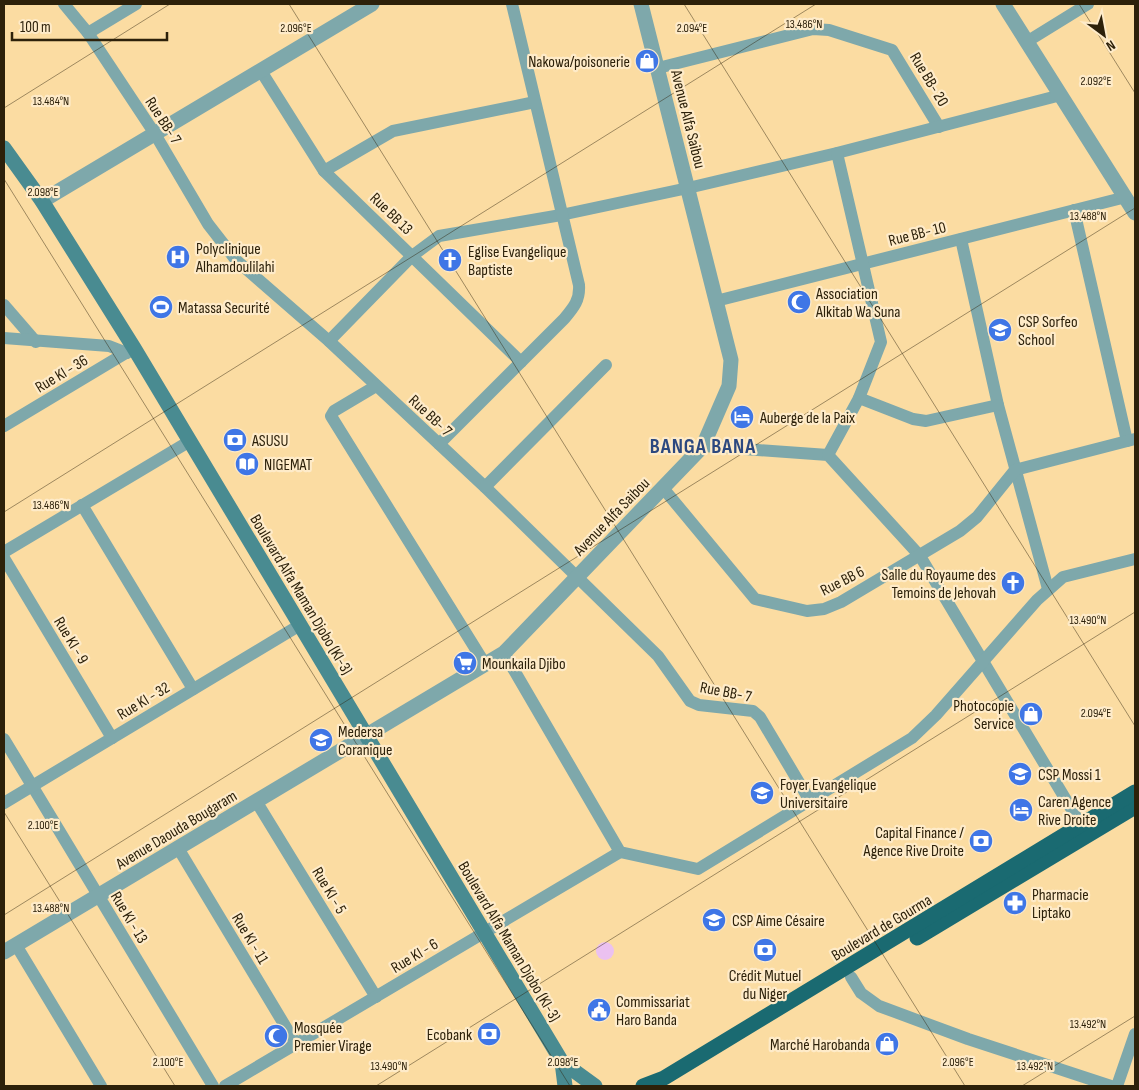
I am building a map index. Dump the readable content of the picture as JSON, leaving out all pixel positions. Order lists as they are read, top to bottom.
{
  "streets": {
    "highway": ["Boulevard de Gourma"],
    "main road": ["Boulevard Alfa Maman Djobo (KI-3)"],
    "street": [
      "Rue BB- 20",
      "Avenue Alfa Saibou",
      "Rue BB- 7",
      "Rue BB 13",
      "Rue BB- 10",
      "Rue KI - 36",
      "Rue BB 6",
      "Rue KI - 9",
      "Rue KI - 32",
      "Avenue Daouda Bougaram",
      "Rue KI - 5",
      "Rue KI - 13",
      "Rue KI - 11",
      "Rue KI - 6"
    ]
  },
  "crossings": [
    ["Rue BB- 20", "Avenue Alfa Saibou"],
    ["Avenue Alfa Saibou", "Rue BB- 7"],
    ["Avenue Alfa Saibou", "Rue BB- 10"],
    ["Avenue Alfa Saibou", "Rue BB 6"],
    ["Avenue Alfa Saibou", "Boulevard Alfa Maman Djobo (KI-3)"],
    ["Avenue Alfa Saibou", "Avenue Daouda Bougaram"],
    ["Rue KI - 36", "Boulevard Alfa Maman Djobo (KI-3)"],
    ["Boulevard Alfa Maman Djobo (KI-3)", "Rue KI - 32"],
    ["Boulevard Alfa Maman Djobo (KI-3)", "Avenue Daouda Bougaram"],
    ["Boulevard Alfa Maman Djobo (KI-3)", "Rue KI - 6"],
    ["Rue KI - 9", "Rue KI - 32"],
    ["Rue KI - 32", "Rue KI - 13"],
    ["Avenue Daouda Bougaram", "Rue KI - 5"],
    ["Avenue Daouda Bougaram", "Rue KI - 13"],
    ["Avenue Daouda Bougaram", "Rue KI - 11"],
    ["Rue KI - 5", "Rue KI - 6"],
    ["Rue KI - 11", "Rue KI - 6"]
  ],
  "districts": ["BANGA BANA"],
  "places": {
    "shop": ["Nakowa/poisonerie", "Photocopie Service", "Marché Harobanda"],
    "hospital": ["Polyclinique Alhamdoulilahi"],
    "church": ["Eglise Evangelique Baptiste", "Salle du Royaume des Temoins de Jehovah"],
    "mosque": ["Association Alkitab Wa Suna", "Mosquée Premier Virage"],
    "sports": ["Matassa Securité"],
    "school or university": [
      "CSP Sorfeo School",
      "Medersa Coranique",
      "CSP Mossi 1",
      "Foyer Evangelique Universitaire",
      "CSP Aime Césaire"
    ],
    "hotel": ["Auberge de la Paix", "Caren Agence Rive Droite"],
    "bank": [
      "ASUSU",
      "Capital Finance / Agence Rive Droite",
      "Crédit Mutuel du Niger",
      "Ecobank"
    ],
    "library": ["NIGEMAT"],
    "supermarket": ["Mounkaila Djibo"],
    "pharmacy": ["Pharmacie Liptako"],
    "public building": ["Commissariat Haro Banda"]
  },
  "scale_bar": "100 m",
  "north": "bottom right",
  "coordinates": [
    "13.486°N",
    "2.096°E",
    "2.094°E",
    "2.092°E",
    "13.484°N",
    "2.098°E",
    "13.488°N",
    "13.490°N",
    "2.100°E",
    "13.492°N"
  ]
}
